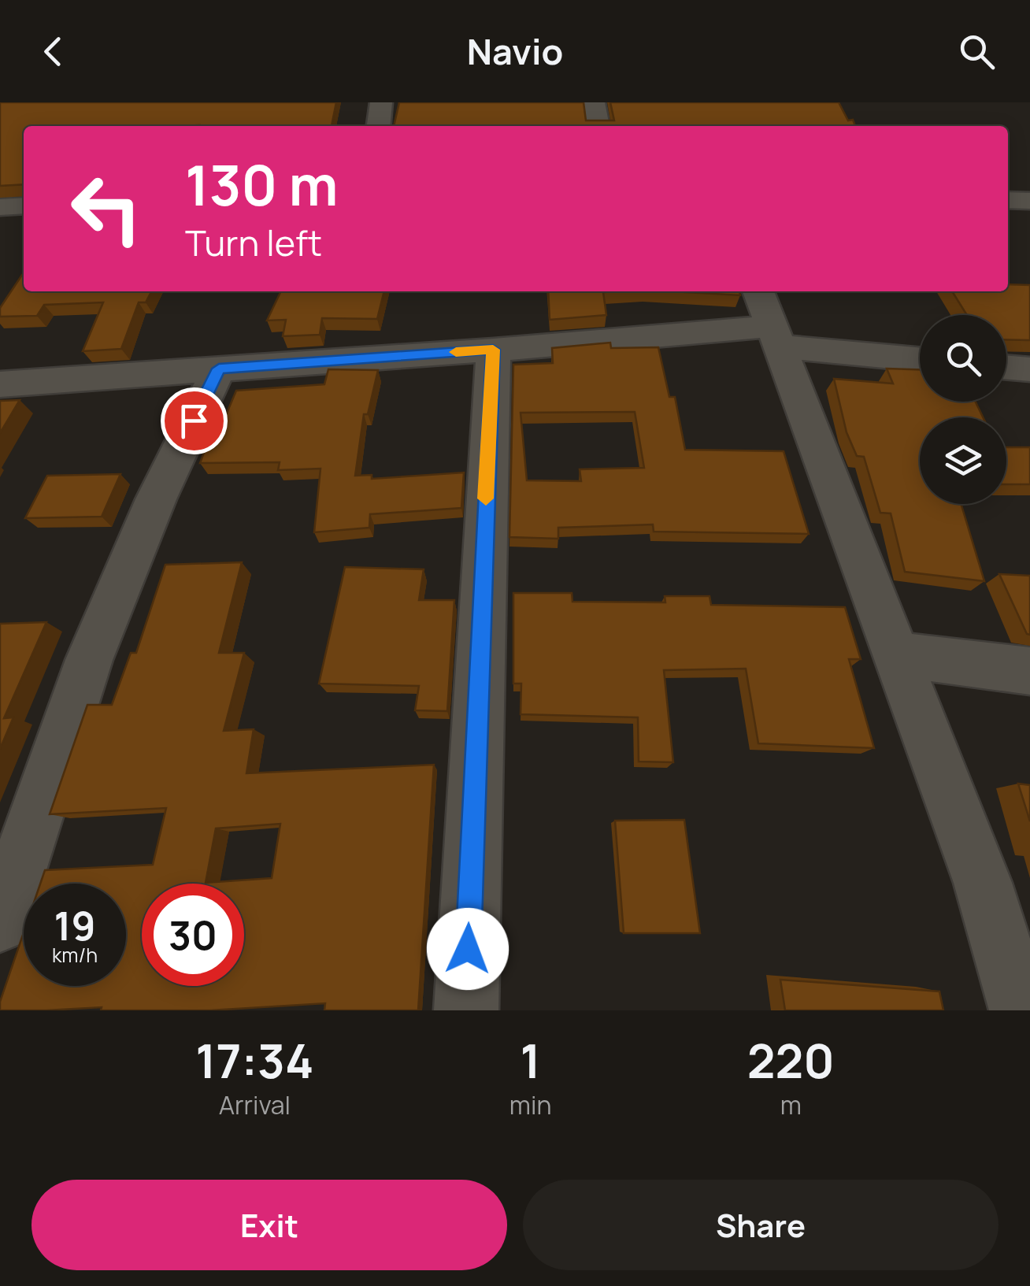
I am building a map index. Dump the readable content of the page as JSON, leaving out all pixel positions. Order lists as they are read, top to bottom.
{
  "page": {
    "header": "Navio",
    "turn": ["130 m", "Turn left"],
    "speed": "19 km/h",
    "limit": "30",
    "eta": [
      "17:34",
      "Arrival",
      "1",
      "min",
      "220",
      "m"
    ],
    "buttons": ["Exit", "Share"]
  }
}
